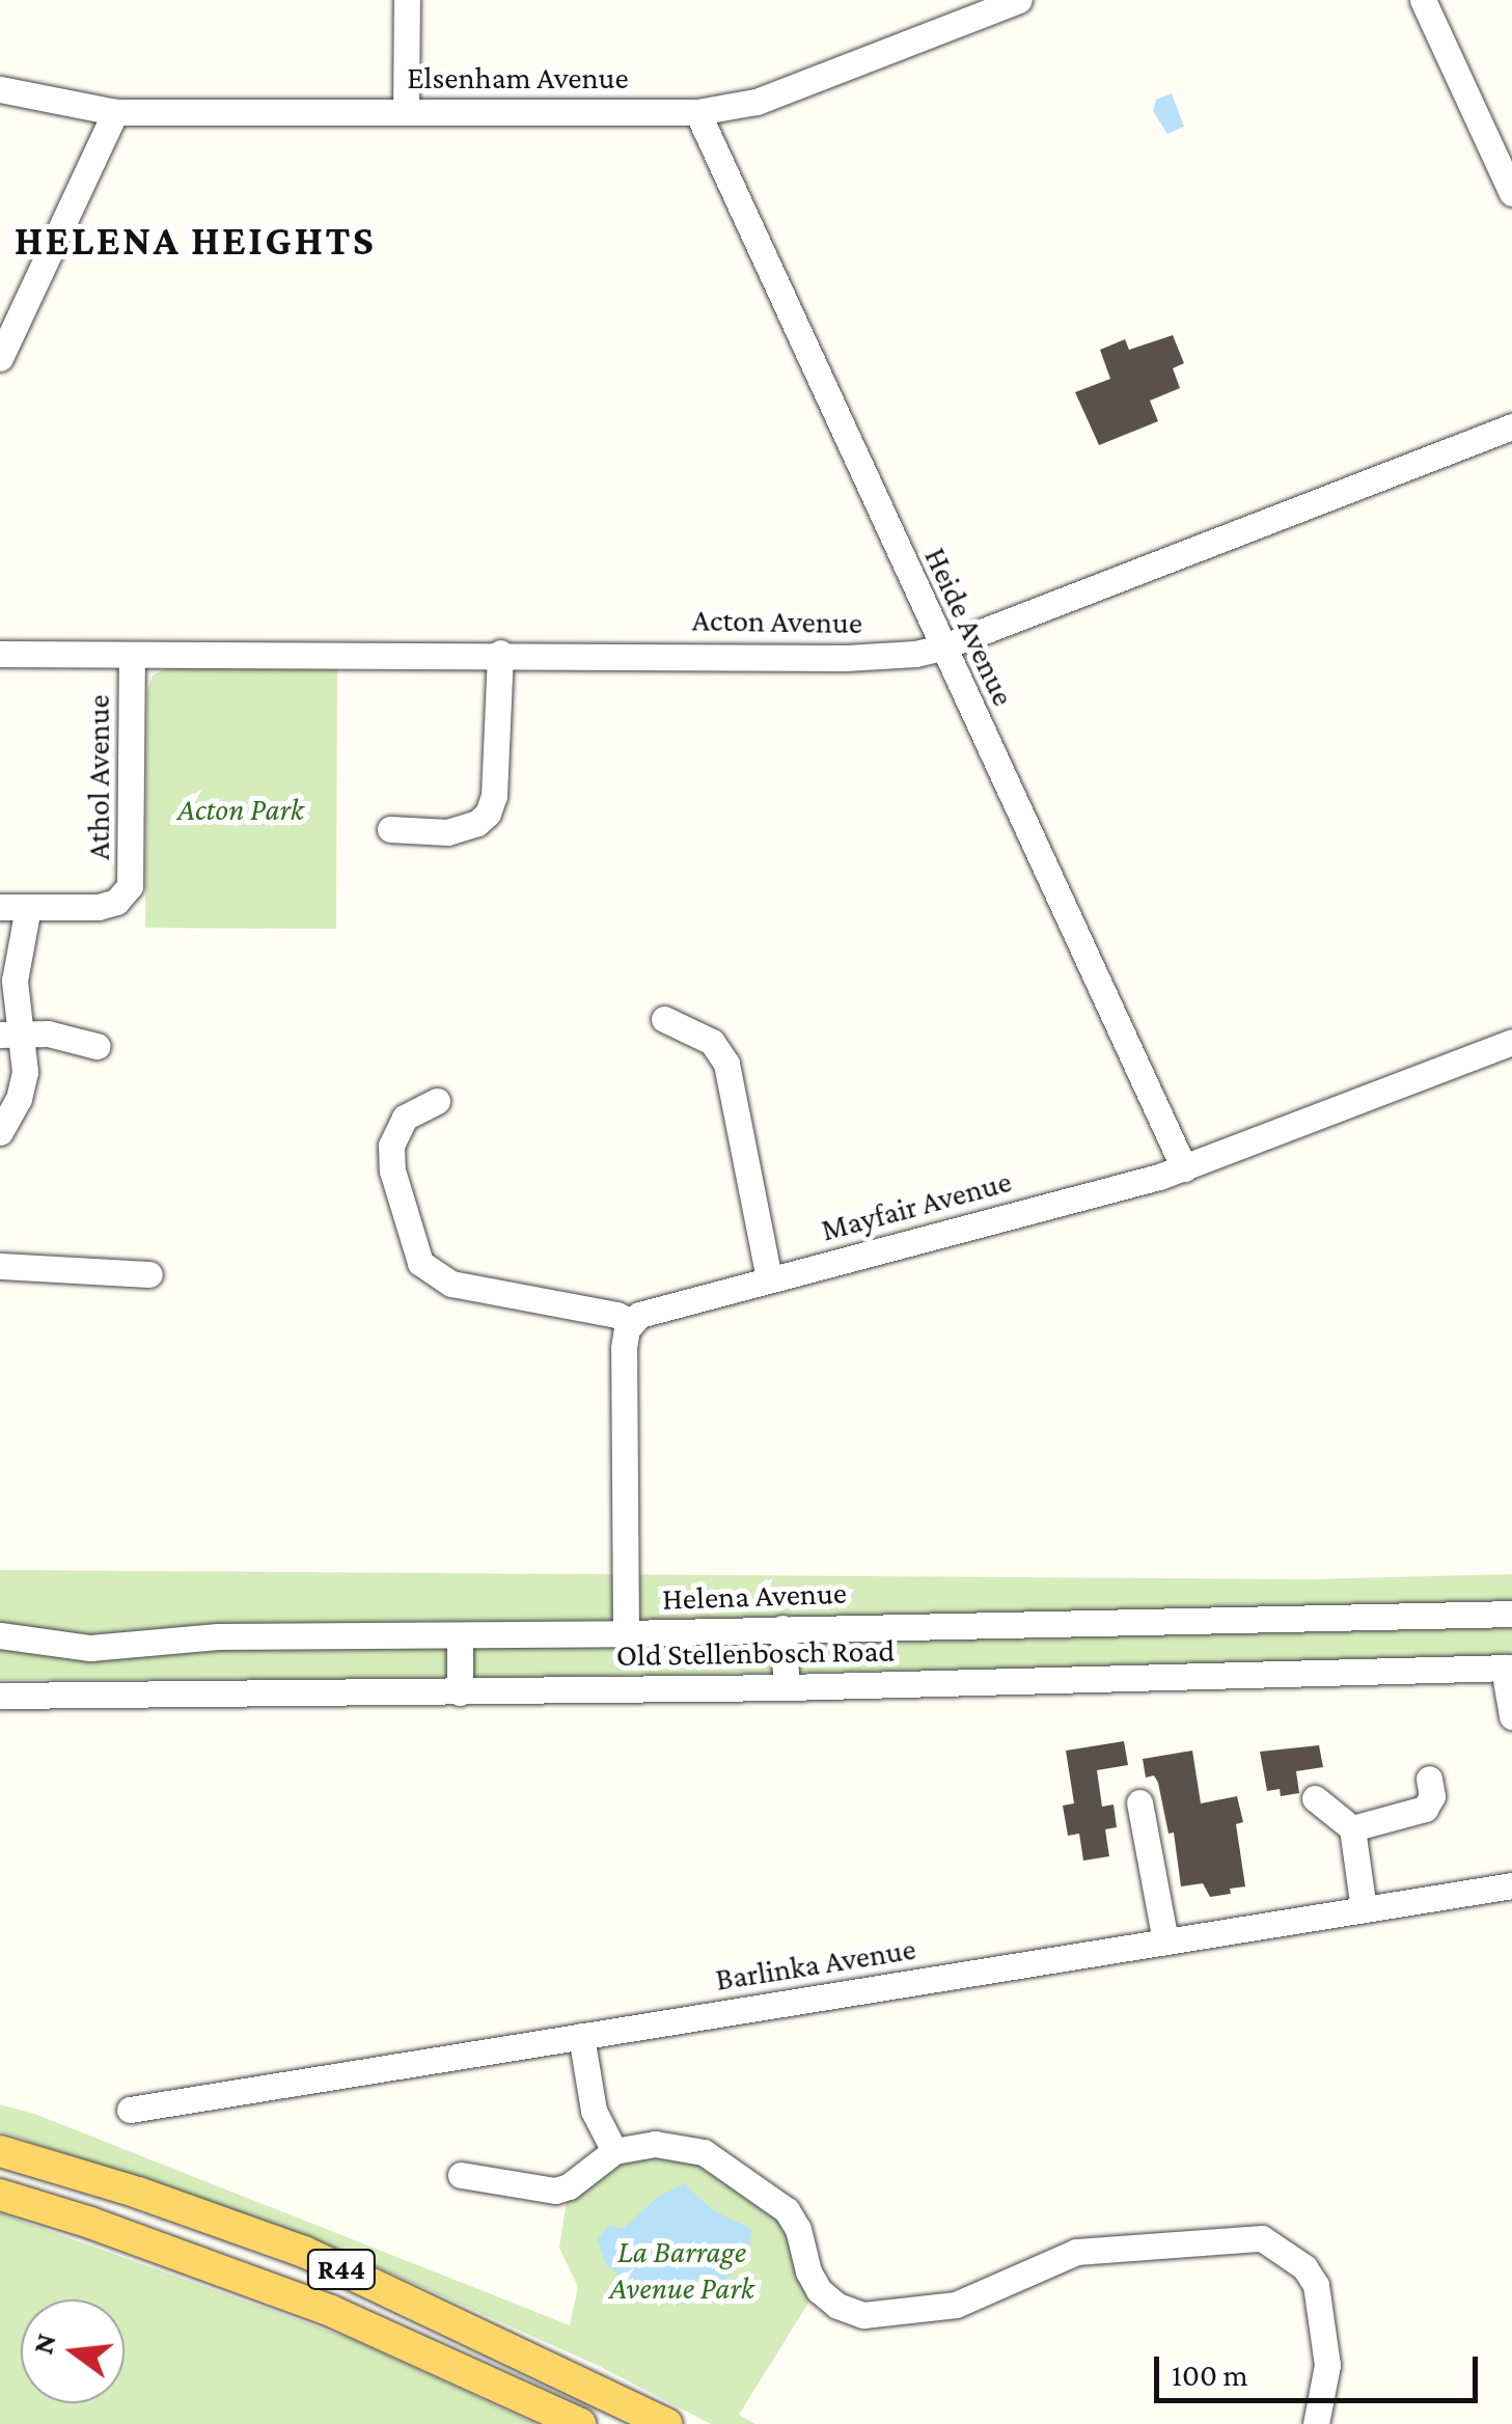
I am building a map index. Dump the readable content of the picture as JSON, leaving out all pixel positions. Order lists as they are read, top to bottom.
{
  "streets": {
    "main road": ["R44"],
    "street": [
      "Elsenham Avenue",
      "Acton Avenue",
      "Heide Avenue",
      "Athol Avenue",
      "Mayfair Avenue",
      "Helena Avenue",
      "Old Stellenbosch Road",
      "Barlinka Avenue"
    ]
  },
  "crossings": [
    ["Elsenham Avenue", "Heide Avenue"],
    ["Acton Avenue", "Heide Avenue"],
    ["Acton Avenue", "Athol Avenue"],
    ["Heide Avenue", "Mayfair Avenue"]
  ],
  "districts": ["HELENA HEIGHTS"],
  "parks": ["Acton Park", "La Barrage Avenue Park"],
  "scale_bar": "100 m",
  "north": "left"
}
